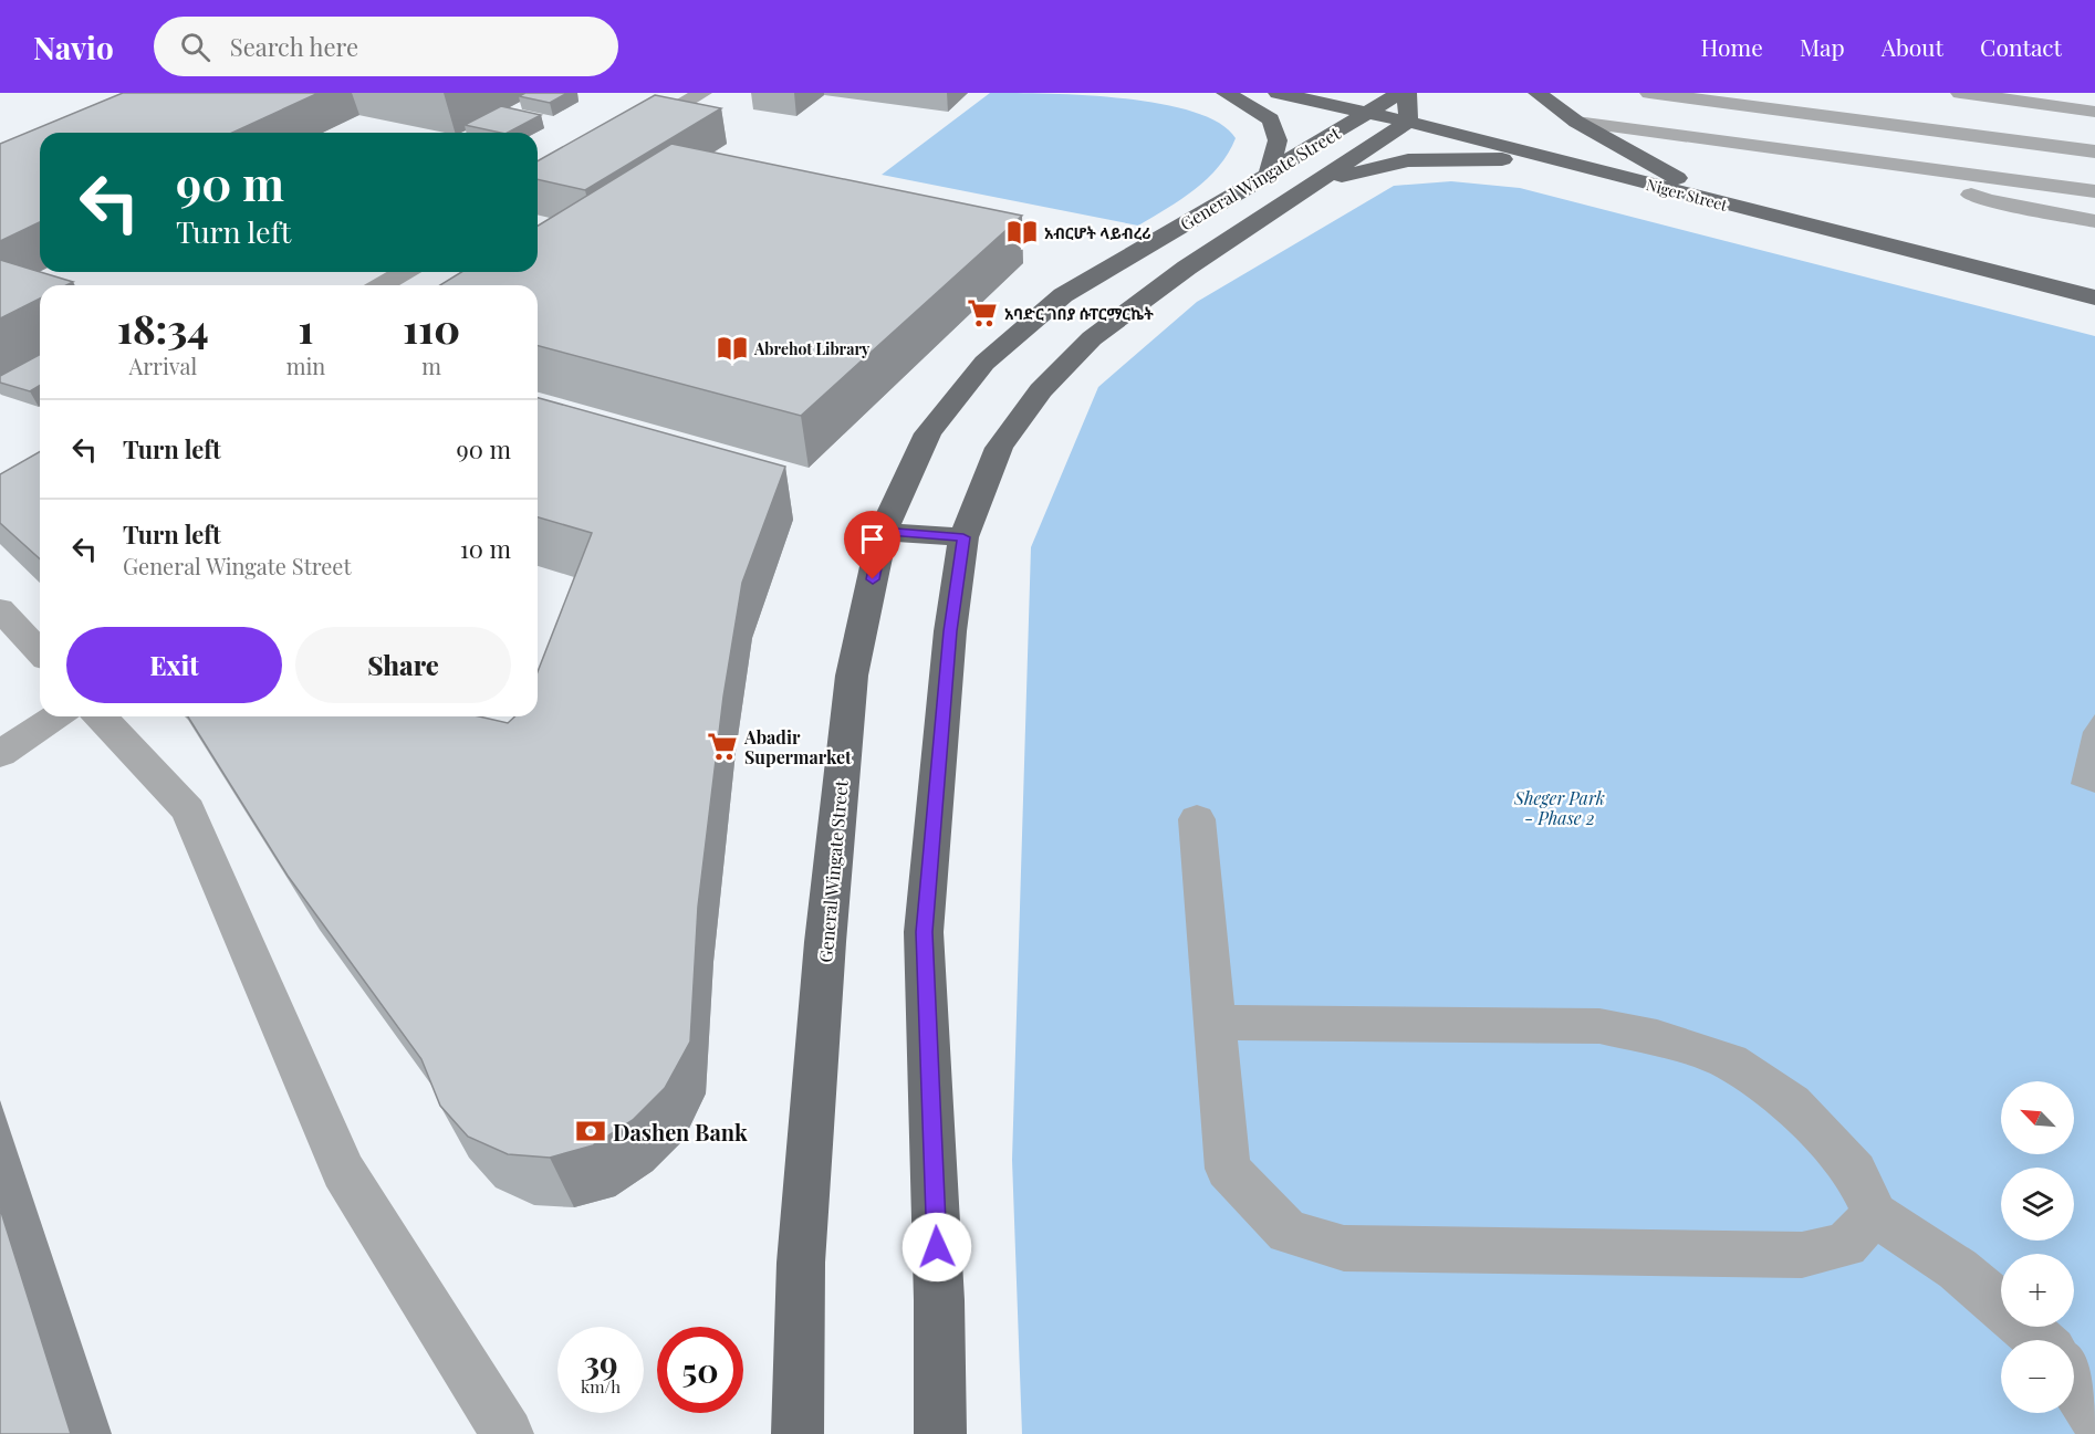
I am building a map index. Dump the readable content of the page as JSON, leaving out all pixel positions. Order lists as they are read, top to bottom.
{
  "streets": {
    "main road": ["General Wingate Street", "Niger Street"]
  },
  "crossings": [
    ["General Wingate Street", "Niger Street"]
  ],
  "parks": ["Sheger Park - Phase 2"],
  "places": {
    "library": ["አብርሆት ላይብረሪ", "Abrehot Library"],
    "supermarket": ["አባድር ገበያ ሱፐርማርኬት", "Abadir Supermarket"],
    "bank": ["Dashen Bank"]
  },
  "north": "top left",
  "page": {
    "header": "Navio",
    "search": "Search here",
    "nav": [
      "Home",
      "Map",
      "About",
      "Contact"
    ],
    "turn": ["90 m", "Turn left"],
    "eta": [
      "18:34",
      "Arrival",
      "1",
      "min",
      "110",
      "m"
    ],
    "list": [
      {
        "name": "Turn left",
        "value": "90 m"
      },
      {
        "name": "Turn left",
        "note": "General Wingate Street",
        "value": "10 m"
      }
    ],
    "buttons": ["Exit", "Share"],
    "map_buttons": ["+", "−"],
    "speed": "39 km/h",
    "limit": "50"
  }
}
